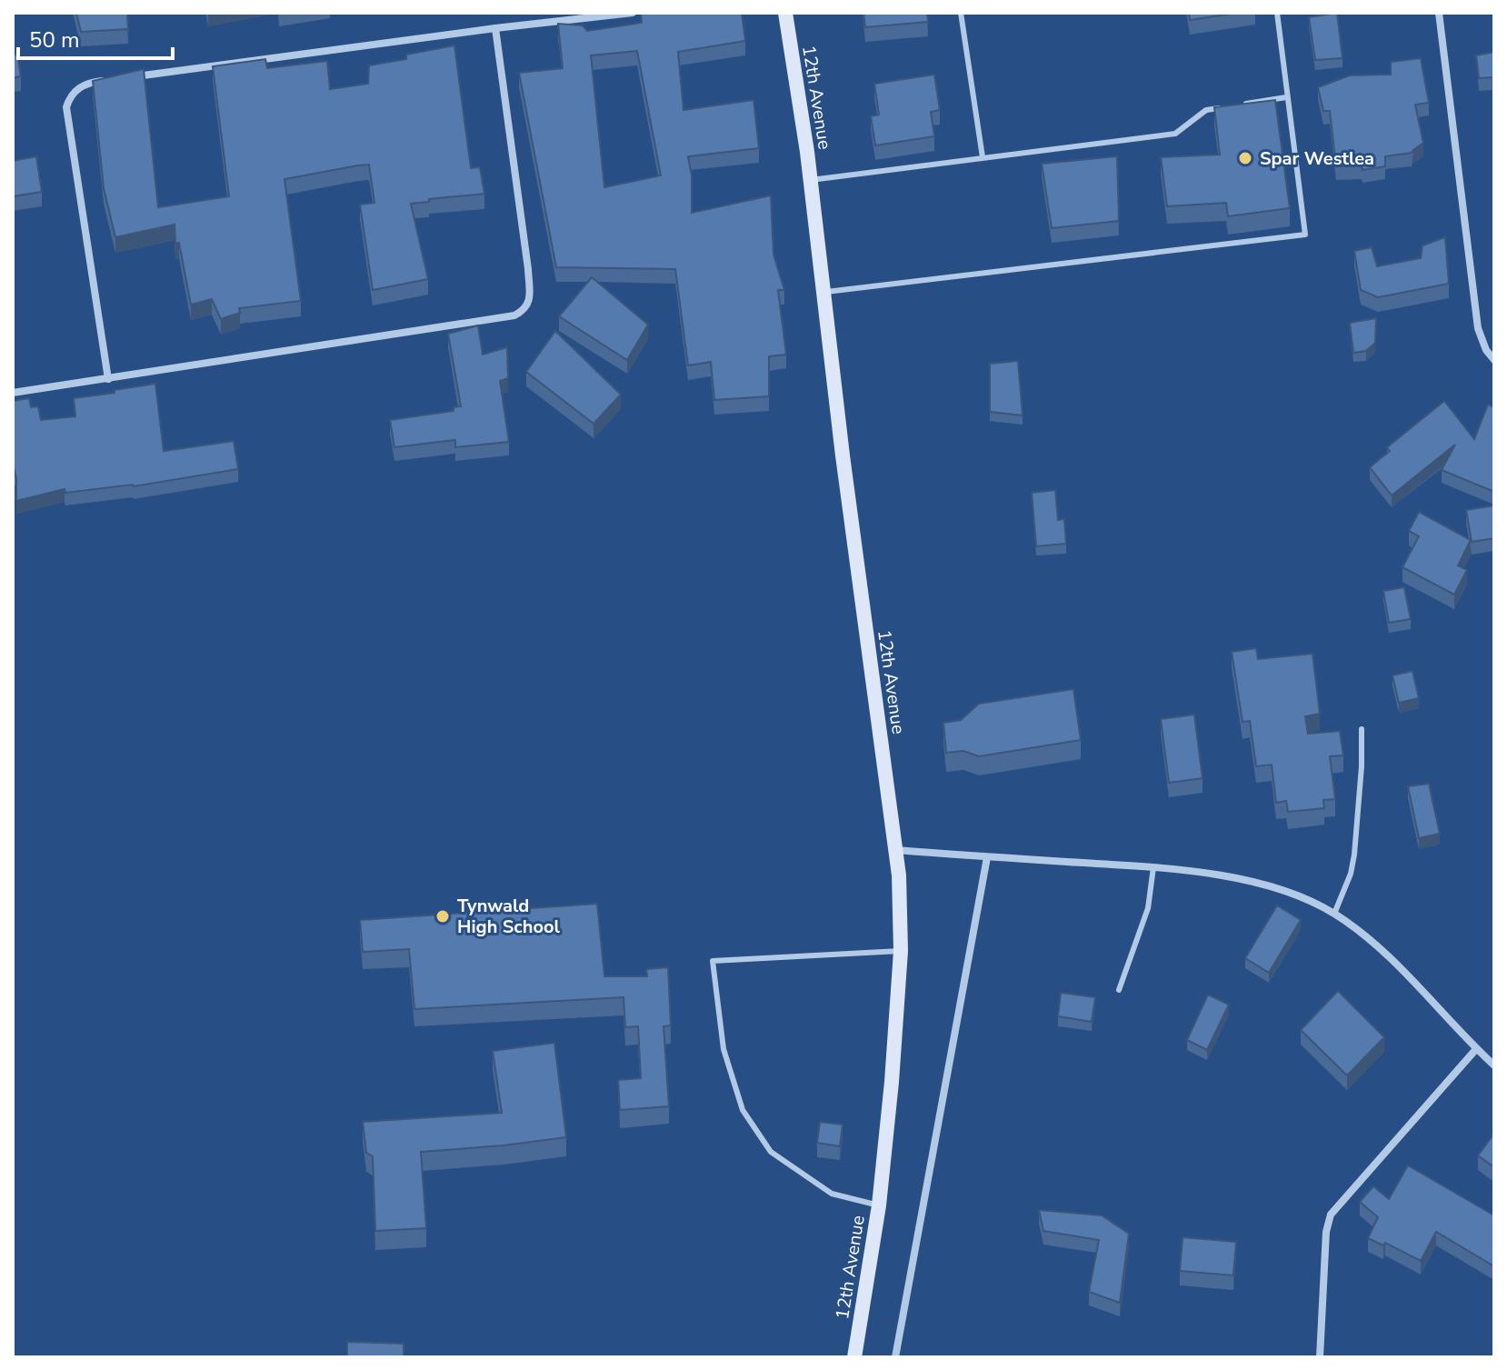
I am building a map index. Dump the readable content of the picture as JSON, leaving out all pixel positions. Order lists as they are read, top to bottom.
{
  "streets": {
    "street": ["12th Avenue"]
  },
  "places": ["Spar Westlea", "Tynwald High School"],
  "scale_bar": "50 m"
}
